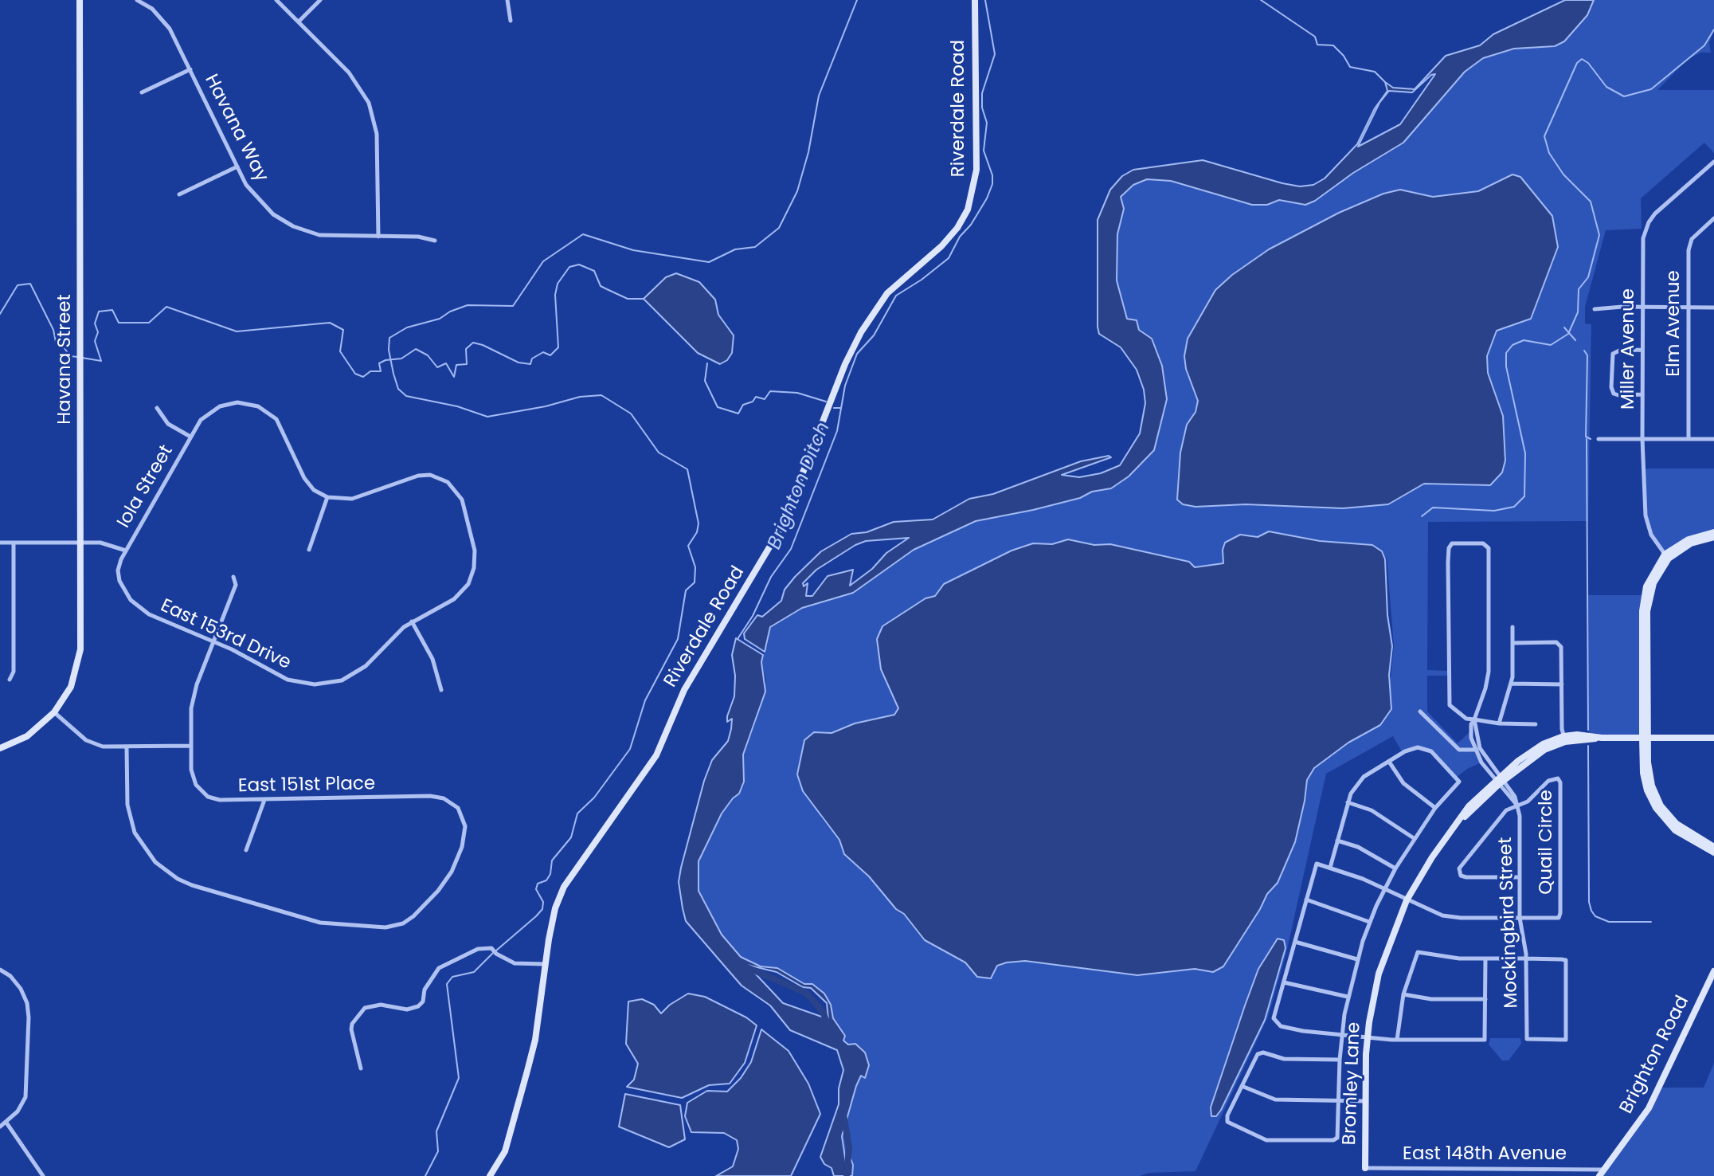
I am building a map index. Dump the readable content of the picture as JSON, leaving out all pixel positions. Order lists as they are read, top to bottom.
{
  "streets": {
    "street": [
      "Riverdale Road",
      "Havana Way",
      "Elm Avenue",
      "Miller Avenue",
      "Havana Street",
      "Iola Street",
      "East 153rd Drive",
      "East 151st Place",
      "Quail Circle",
      "Mockingbird Street",
      "Brighton Road",
      "Bromley Lane",
      "East 148th Avenue"
    ]
  },
  "crossings": [
    ["Iola Street", "East 153rd Drive"],
    ["East 153rd Drive", "East 151st Place"],
    ["Quail Circle", "Mockingbird Street"],
    ["Brighton Road", "East 148th Avenue"],
    ["Bromley Lane", "East 148th Avenue"]
  ],
  "water": ["Brighton Ditch"]
}
